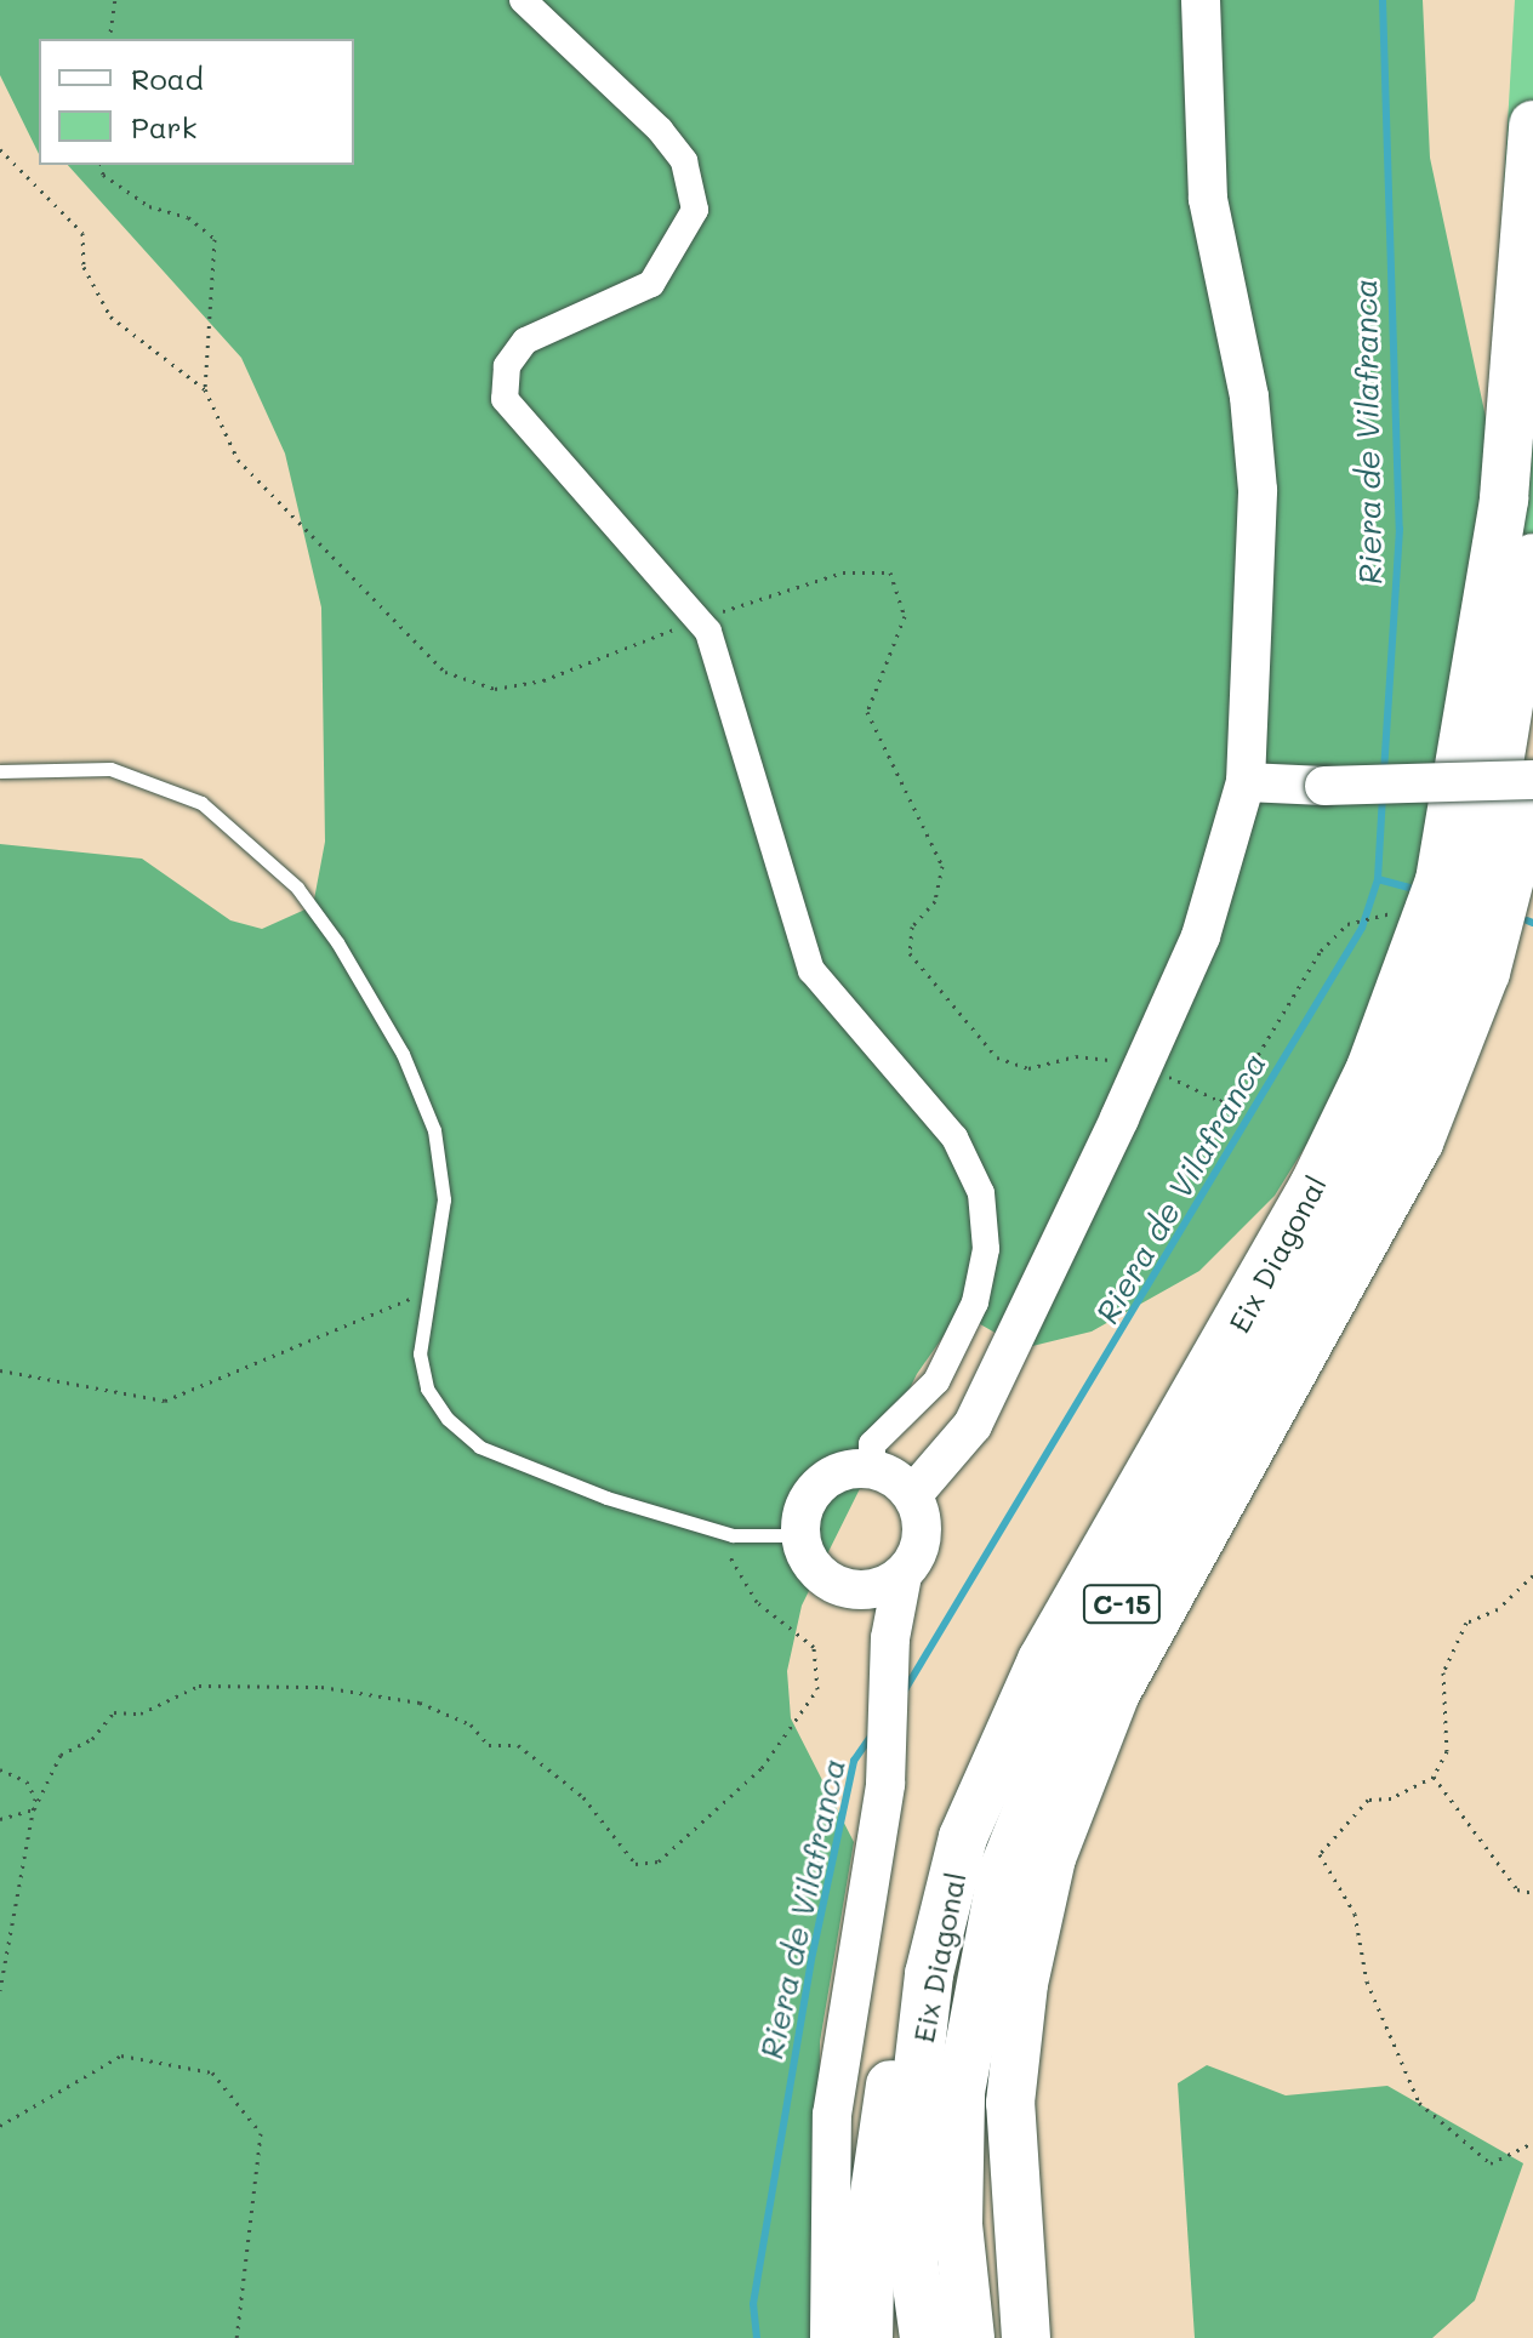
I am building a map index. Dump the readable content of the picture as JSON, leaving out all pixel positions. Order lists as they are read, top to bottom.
{
  "streets": {
    "highway": ["Eix Diagonal", "C-15"]
  },
  "water": ["Riera de Vilafranca"],
  "legend": ["Road", "Park"]
}
